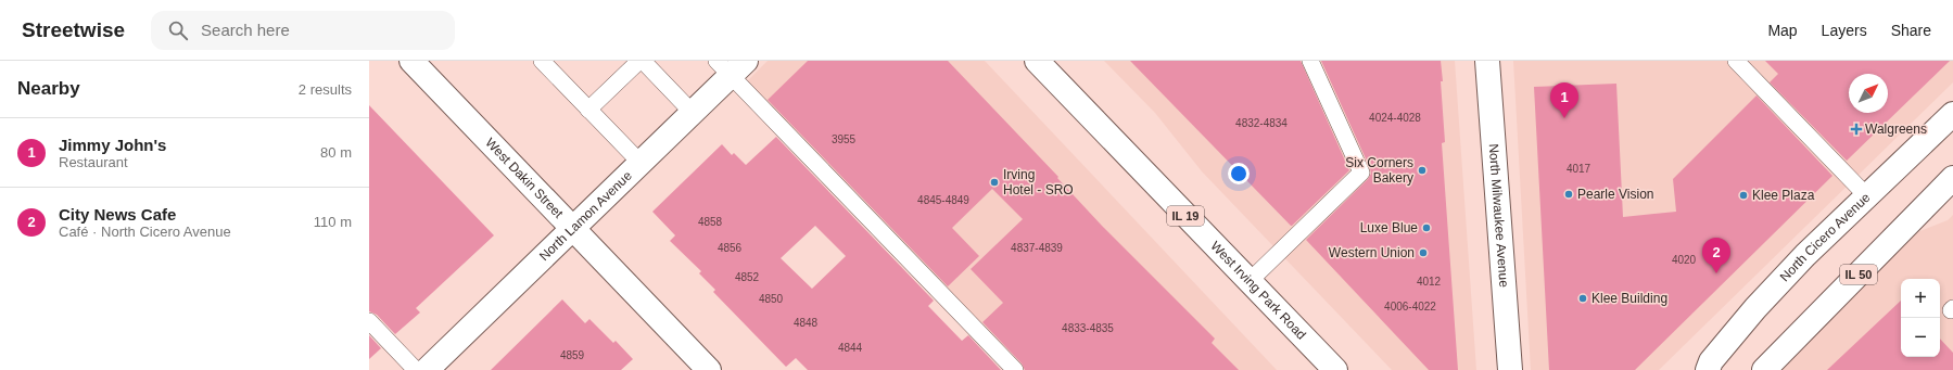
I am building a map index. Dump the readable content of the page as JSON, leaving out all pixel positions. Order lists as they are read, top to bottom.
{
  "streets": {
    "main road": [
      "West Dakin Street",
      "North Lamon Avenue",
      "North Milwaukee Avenue",
      "IL 19",
      "North Cicero Avenue",
      "IL 50",
      "West Irving Park Road"
    ]
  },
  "crossings": [
    ["West Dakin Street", "North Lamon Avenue"]
  ],
  "places": {
    "health": ["Walgreens"],
    "other": [
      "Six Corners Bakery",
      "Irving Hotel - SRO",
      "Pearle Vision",
      "Klee Plaza",
      "Luxe Blue",
      "Western Union",
      "Klee Building"
    ]
  },
  "house_numbers": [
    "4024-4028",
    "4832-4834",
    "3955",
    "4017",
    "4845-4849",
    "4858",
    "4856",
    "4837-4839",
    "4020",
    "4852",
    "4012",
    "4850",
    "4006-4022",
    "4848",
    "4833-4835",
    "4844",
    "4859"
  ],
  "north": "top right",
  "page": {
    "header": "Streetwise",
    "search": "Search here",
    "nav": ["Map", "Layers", "Share"],
    "heading": ["Nearby", "2 results"],
    "pins": ["1", "2"],
    "list": [
      {
        "mark": "1",
        "name": "Jimmy John's",
        "note": "Restaurant",
        "value": "80 m"
      },
      {
        "mark": "2",
        "name": "City News Cafe",
        "note": "Café · North Cicero Avenue",
        "value": "110 m"
      }
    ],
    "map_buttons": ["+", "−"]
  }
}
